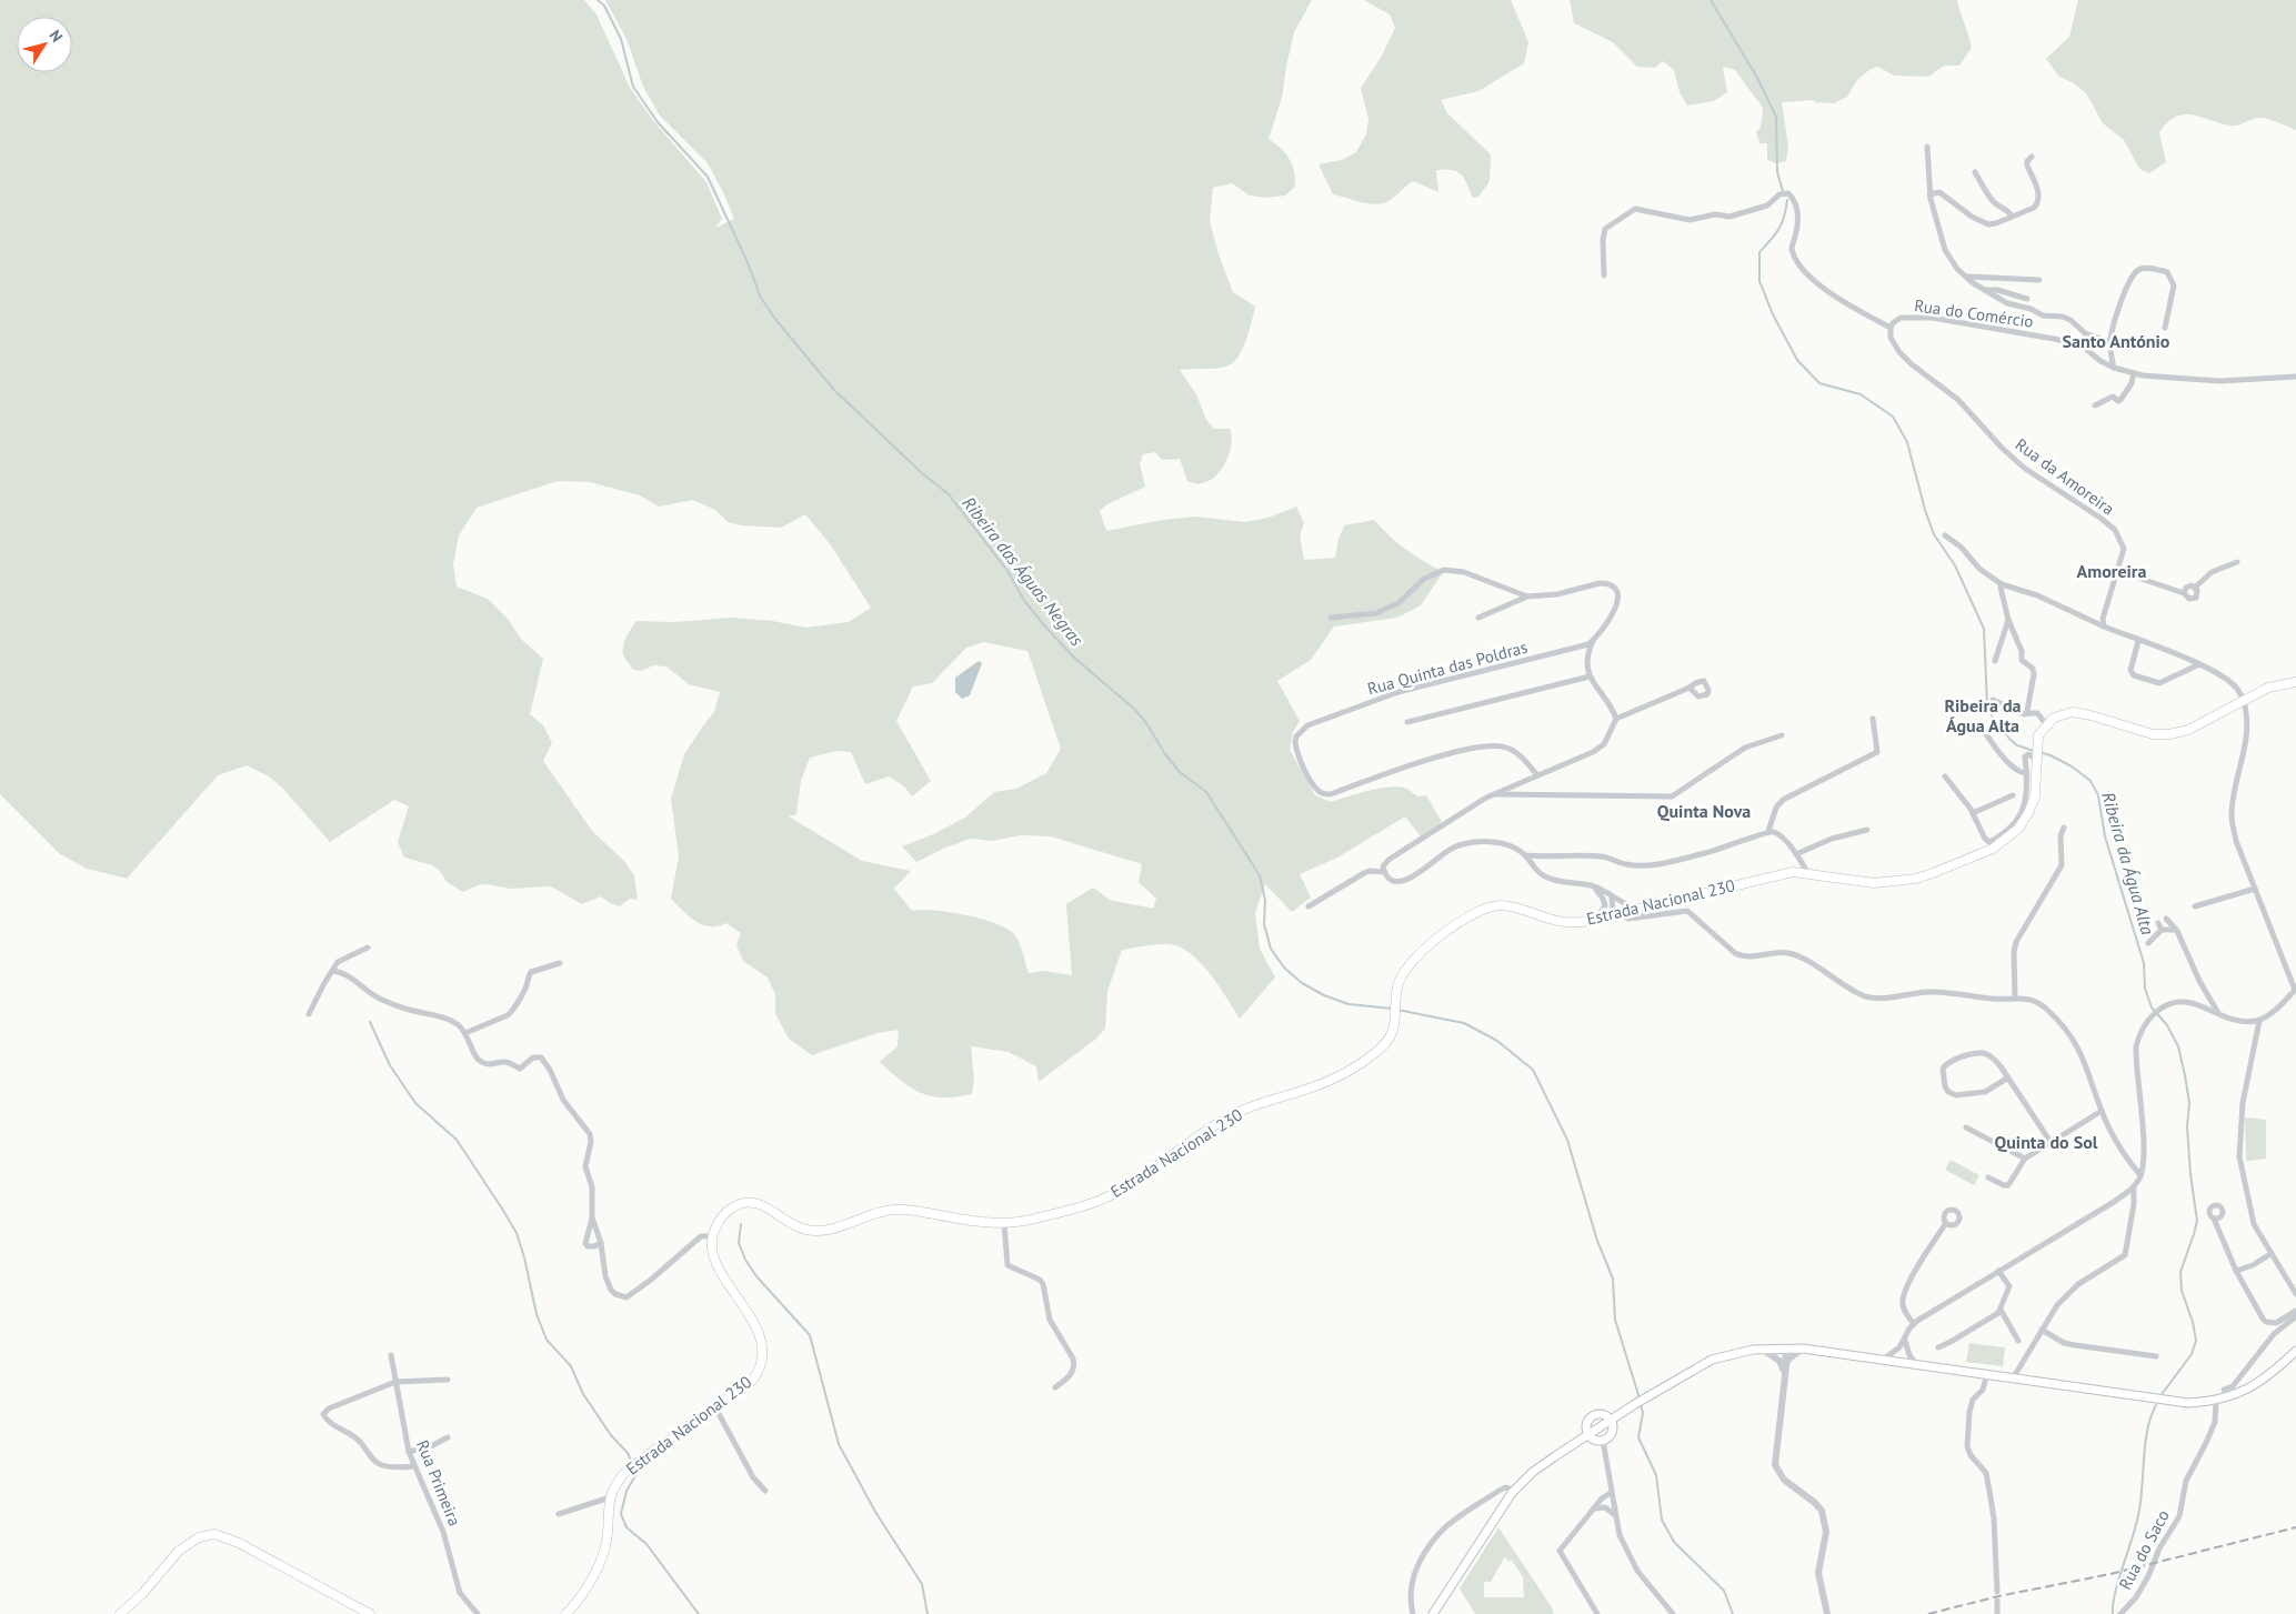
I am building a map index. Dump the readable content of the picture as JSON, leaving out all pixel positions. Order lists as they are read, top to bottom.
{
  "streets": {
    "main road": ["Estrada Nacional 230"],
    "street": [
      "Rua do Comércio",
      "Rua da Amoreira",
      "Rua Quinta das Poldras",
      "Rua Primeira",
      "Rua do Saco"
    ]
  },
  "crossings": [
    ["Rua do Comércio", "Rua da Amoreira"]
  ],
  "districts": [
    "Santo António",
    "Amoreira",
    "Ribeira da Água Alta",
    "Quinta Nova",
    "Quinta do Sol"
  ],
  "water": ["Ribeira das Águas Negras", "Ribeira da Água Alta"],
  "north": "top right"
}
